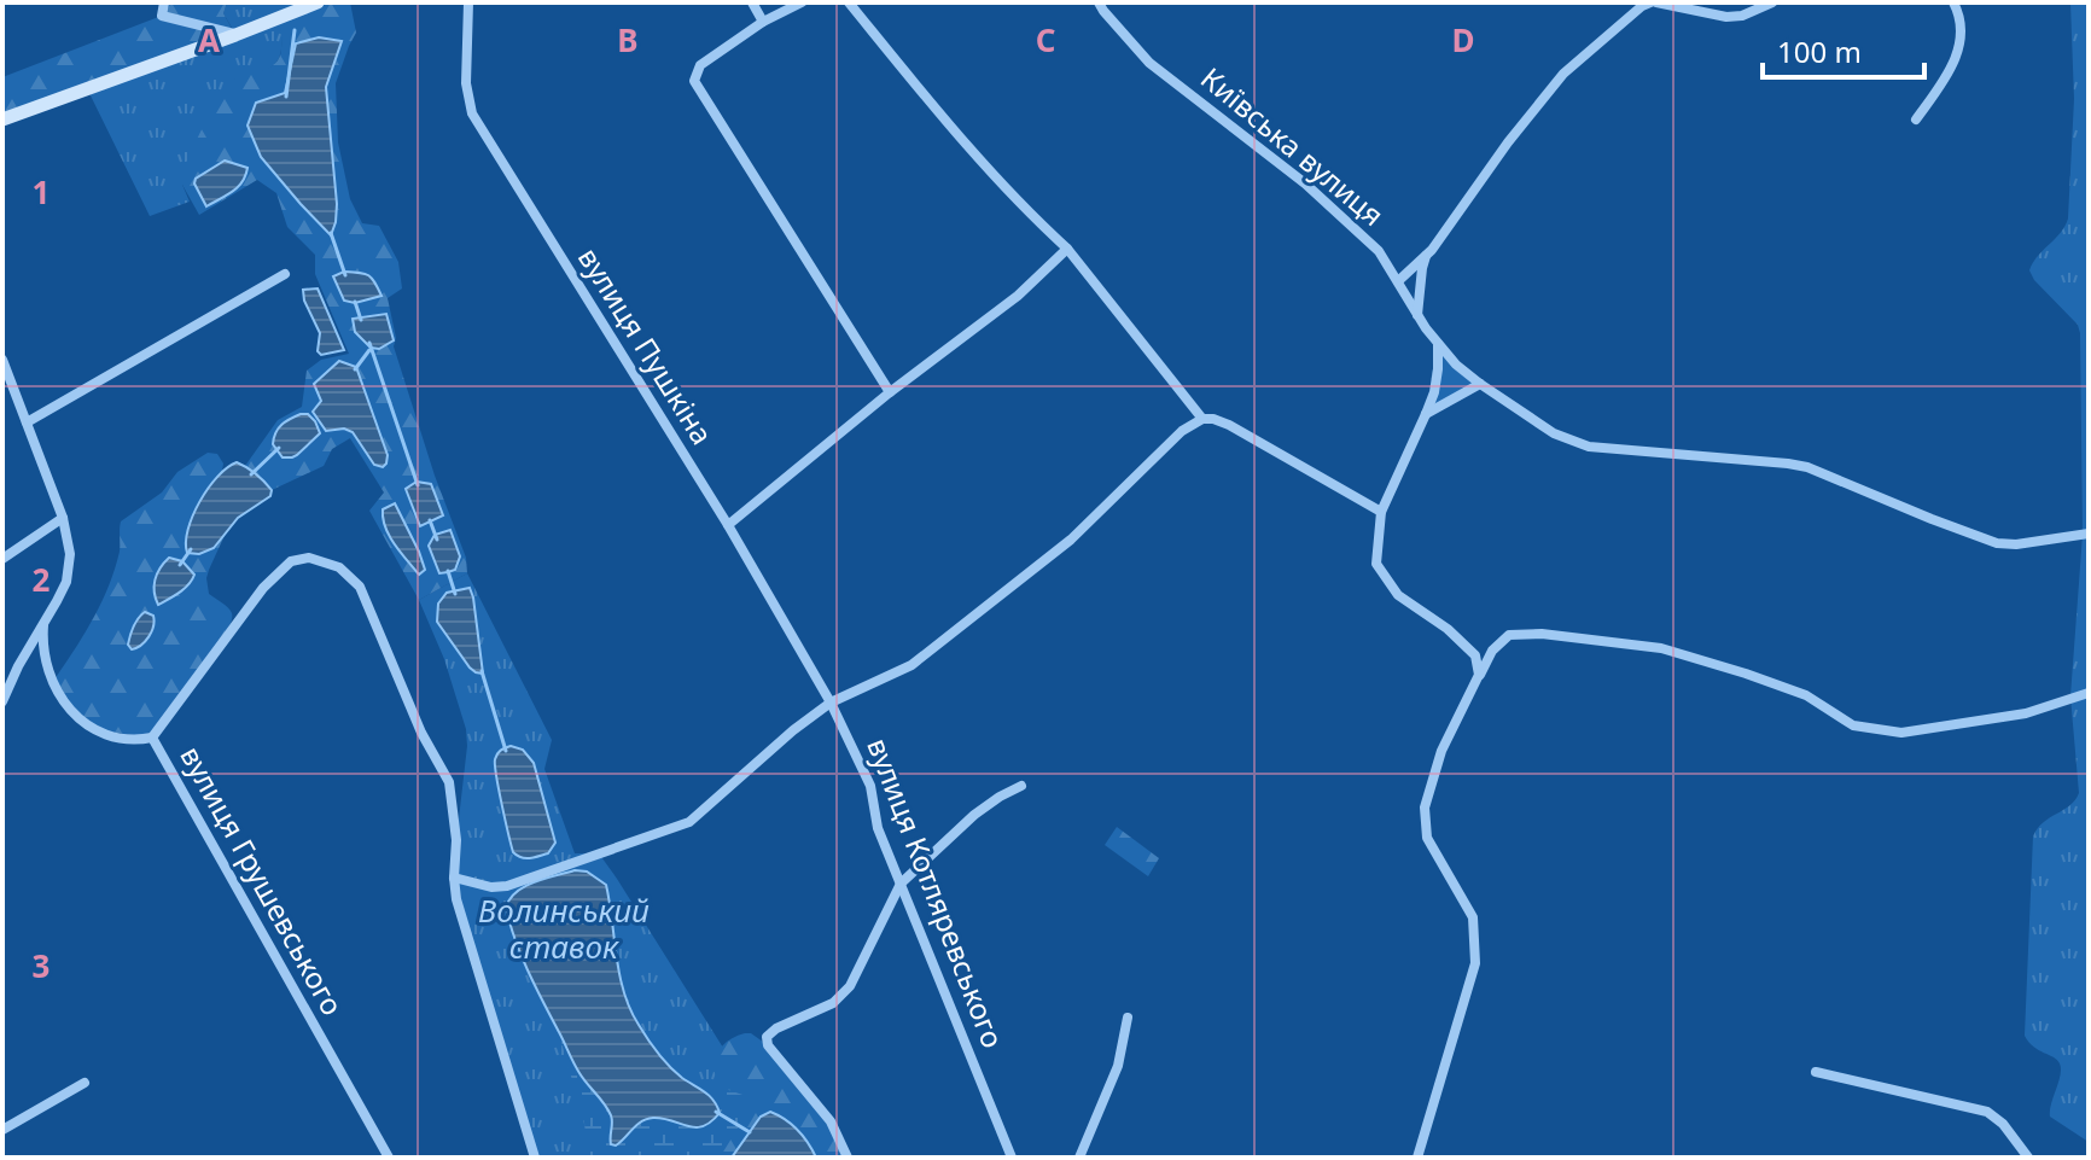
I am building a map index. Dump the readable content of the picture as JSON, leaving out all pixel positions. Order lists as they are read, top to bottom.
{
  "streets": {
    "street": [
      "Київська вулиця",
      "вулиця Пушкіна",
      "вулиця Грушевського",
      "вулиця Котляревського"
    ]
  },
  "crossings": [
    ["вулиця Пушкіна", "вулиця Котляревського"]
  ],
  "water": ["Волинський ставок"],
  "scale_bar": "100 m",
  "grid": {
    "columns": [
      "A",
      "B",
      "C",
      "D"
    ],
    "rows": ["1", "2", "3"]
  }
}
